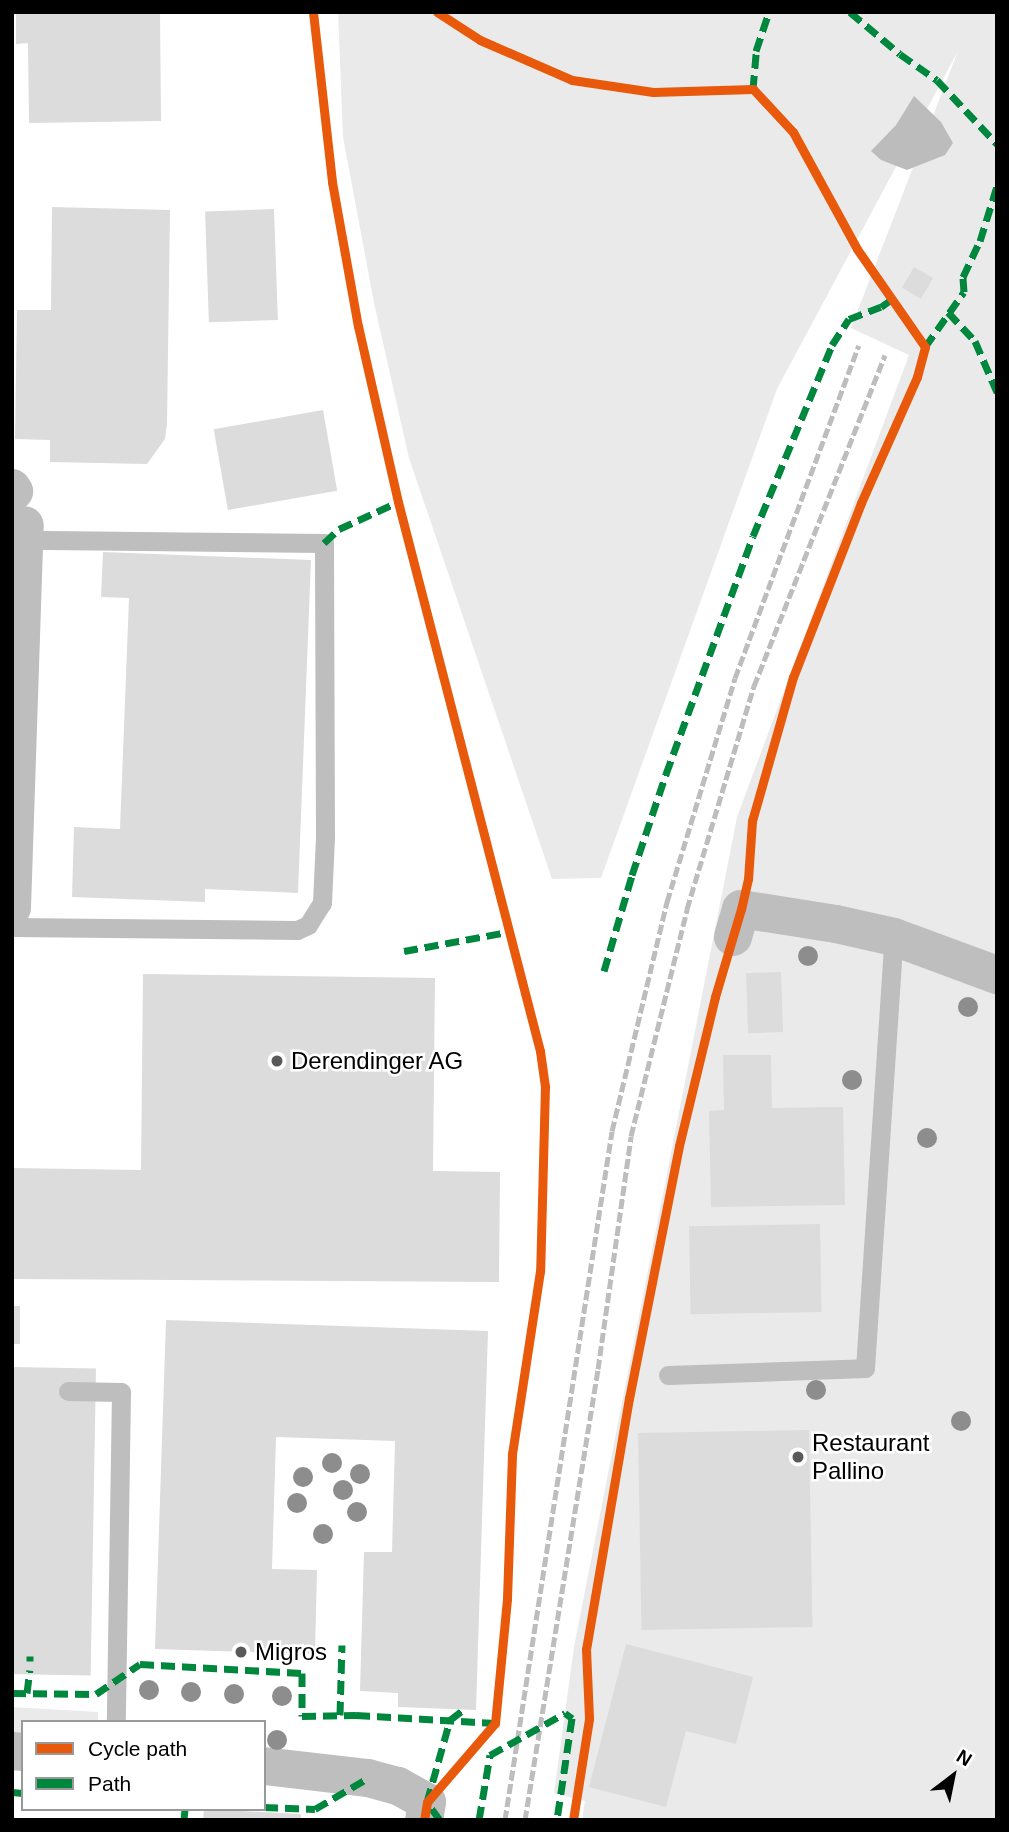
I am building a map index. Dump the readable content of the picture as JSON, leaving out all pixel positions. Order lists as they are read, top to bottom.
{
  "places": ["Derendinger AG", "Restaurant Pallino", "Migros"],
  "legend": ["Cycle path", "Path"],
  "north": "top right"
}
